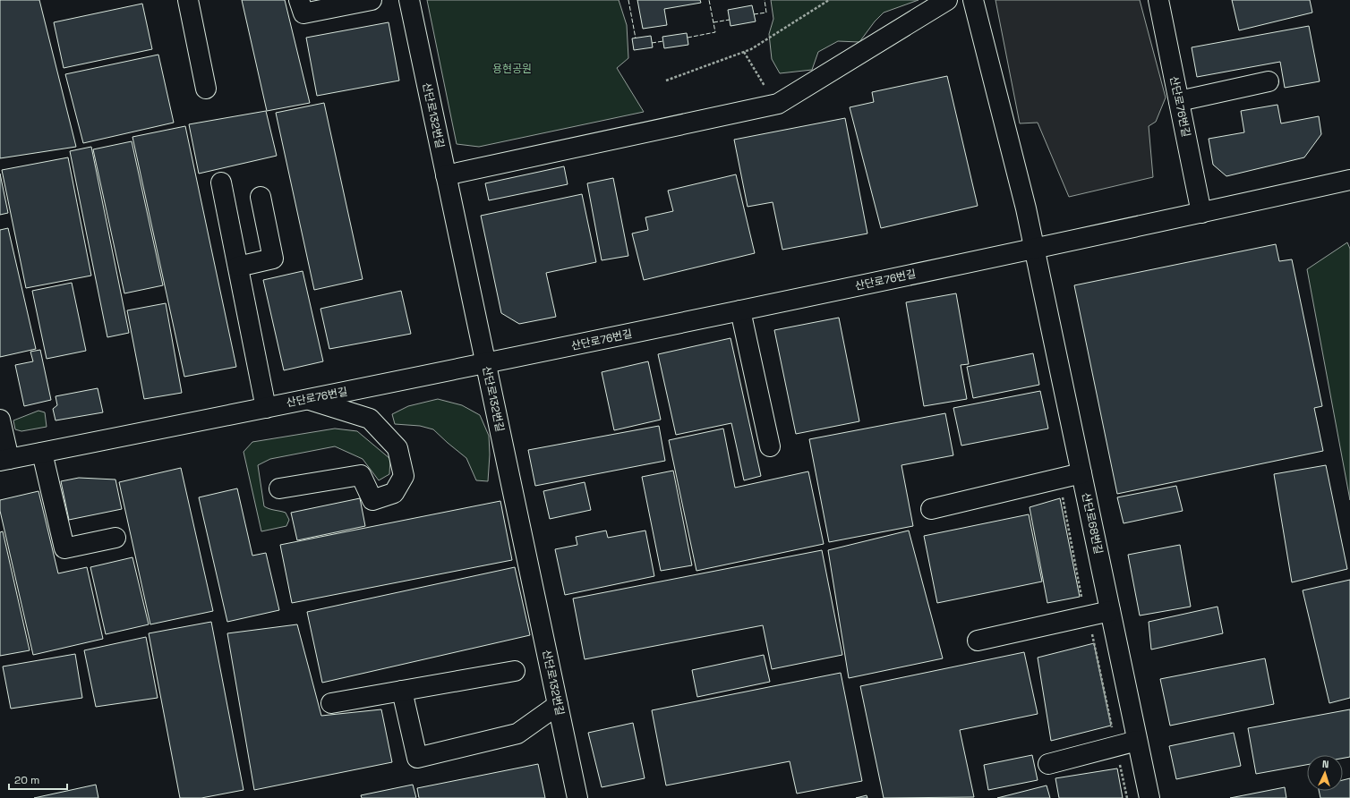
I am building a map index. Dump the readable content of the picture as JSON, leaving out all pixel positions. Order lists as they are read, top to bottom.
{
  "streets": {
    "lane": ["산단로76번길", "산단로132번길", "산단로68번길"]
  },
  "crossings": [
    ["산단로76번길", "산단로132번길"],
    ["산단로76번길", "산단로68번길"]
  ],
  "parks": ["용현공원"],
  "scale_bar": "20 m",
  "north": "top"
}
